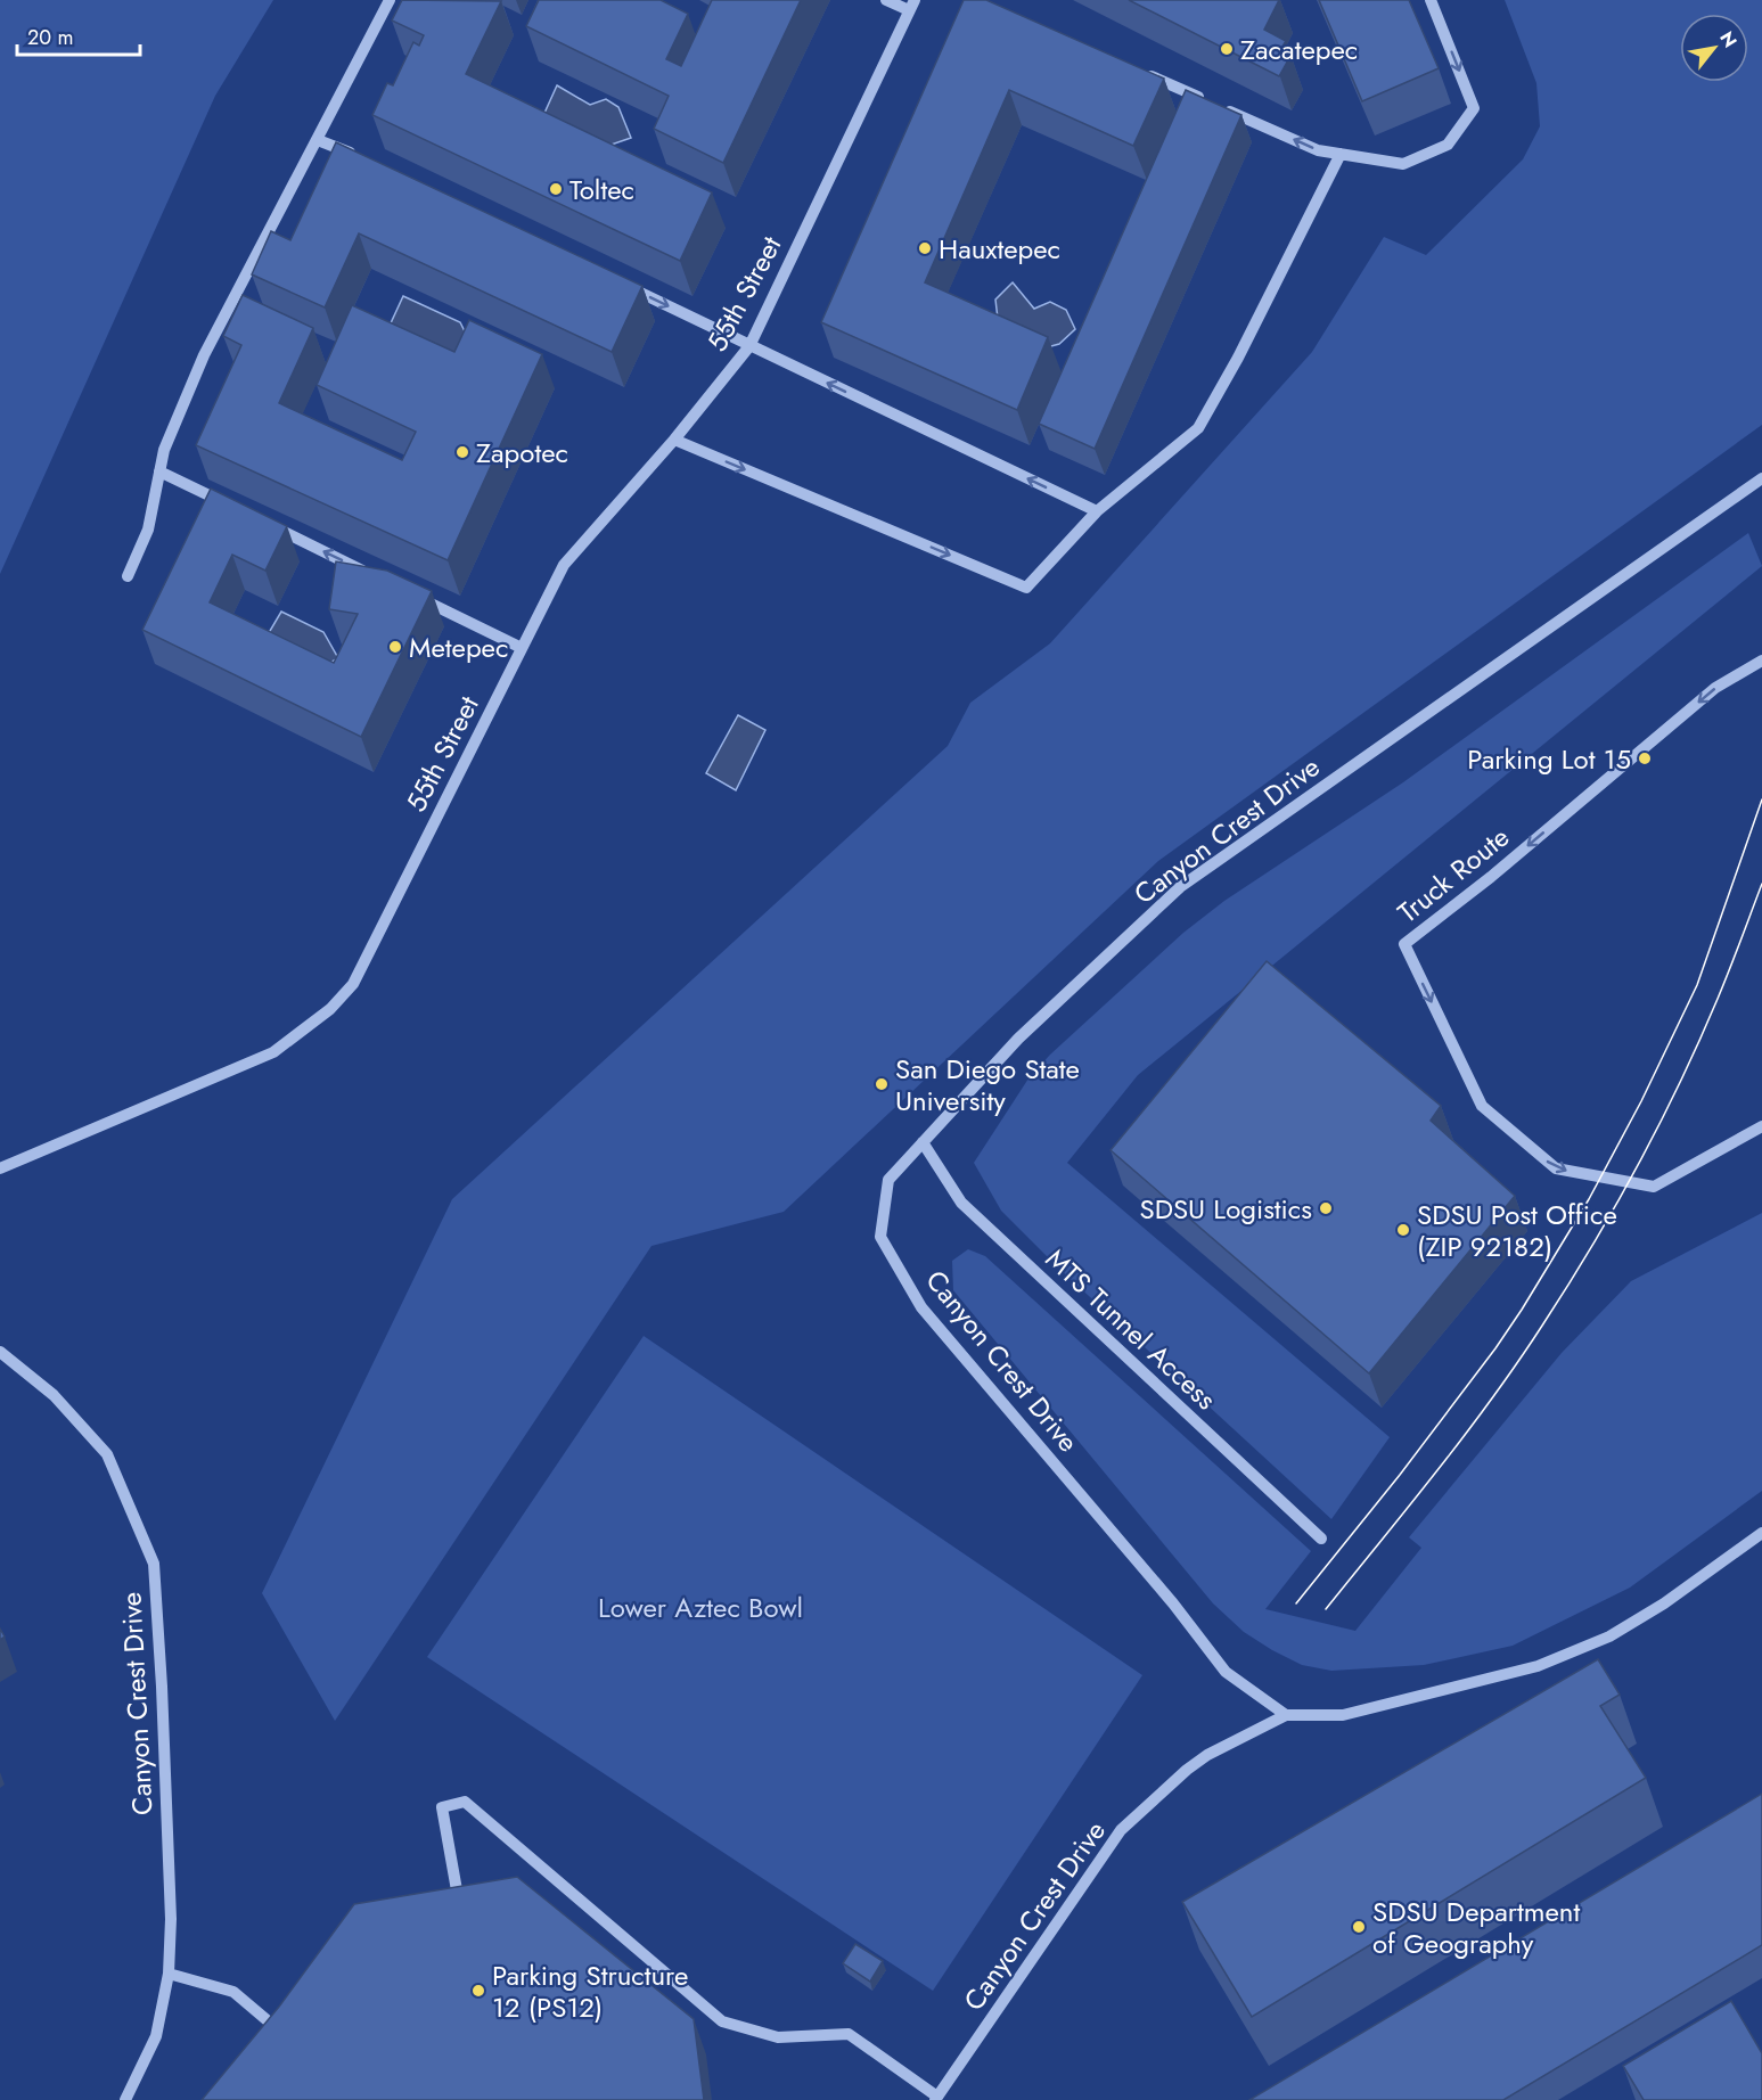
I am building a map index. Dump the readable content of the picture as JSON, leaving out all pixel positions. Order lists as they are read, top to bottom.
{
  "streets": {
    "street": [
      "55th Street",
      "Canyon Crest Drive",
      "Truck Route",
      "MTS Tunnel Access"
    ]
  },
  "crossings": [
    ["Canyon Crest Drive", "MTS Tunnel Access"]
  ],
  "parks": ["Lower Aztec Bowl"],
  "places": [
    "Zacatepec",
    "Toltec",
    "Hauxtepec",
    "Zapotec",
    "Metepec",
    "Parking Lot 15",
    "San Diego State University",
    "SDSU Logistics",
    "SDSU Post Office (ZIP 92182)",
    "SDSU Department of Geography",
    "Parking Structure 12 (PS12)"
  ],
  "scale_bar": "20 m",
  "north": "top right"
}
